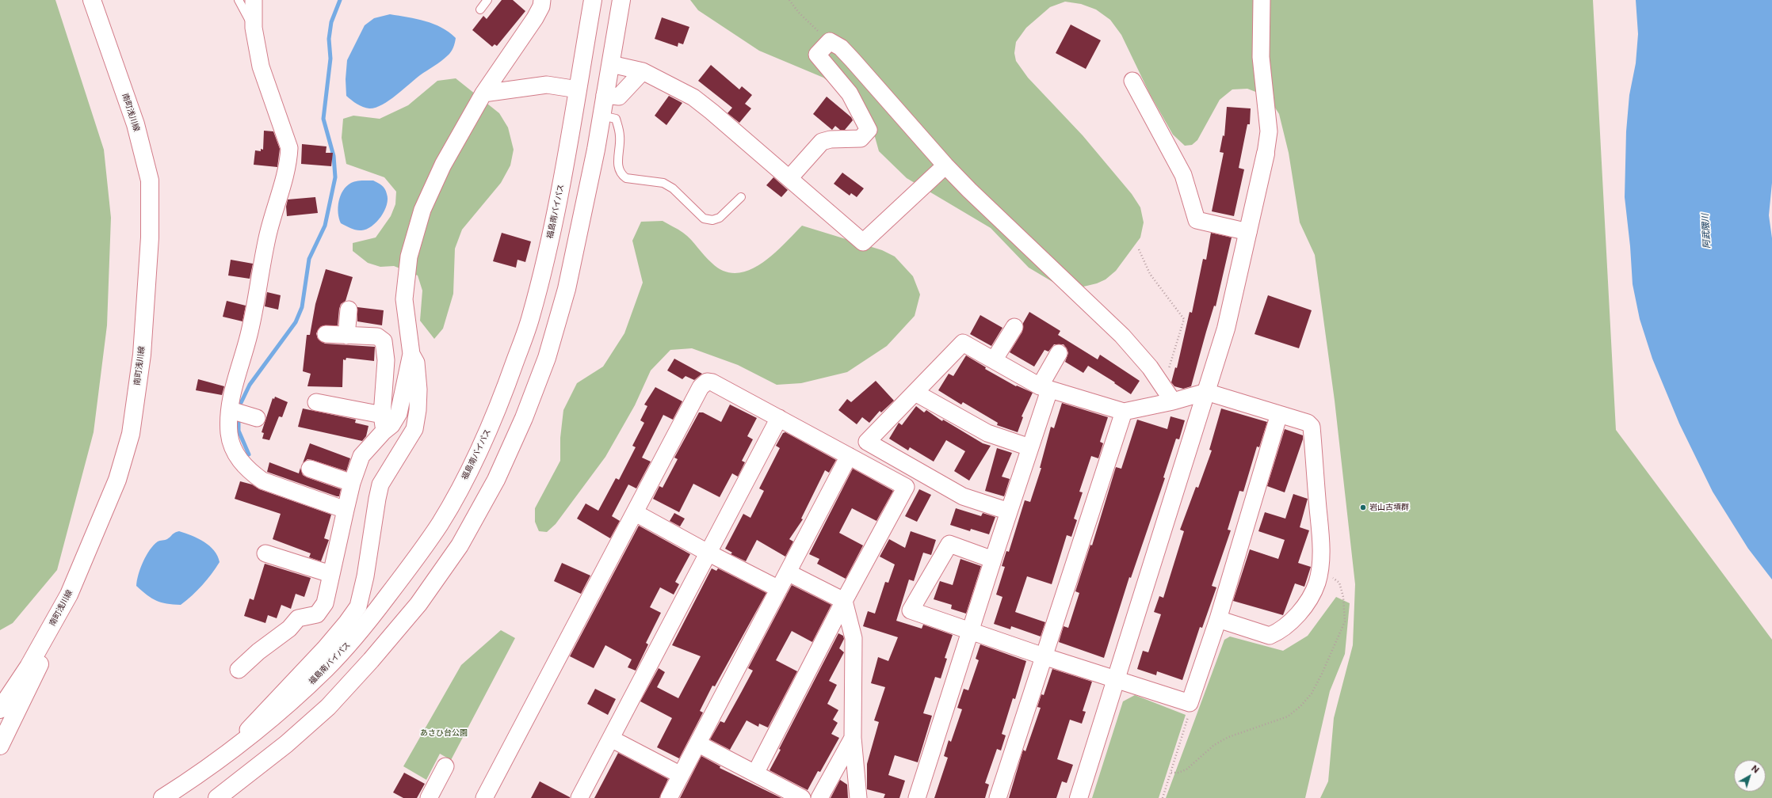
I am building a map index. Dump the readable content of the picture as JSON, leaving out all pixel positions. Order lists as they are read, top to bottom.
{
  "streets": {
    "main road": ["南町浅川線", "福島南バイパス"]
  },
  "water": ["阿武隈川"],
  "parks": ["あさひ台公園"],
  "places": ["岩山古墳群"],
  "north": "top right"
}
